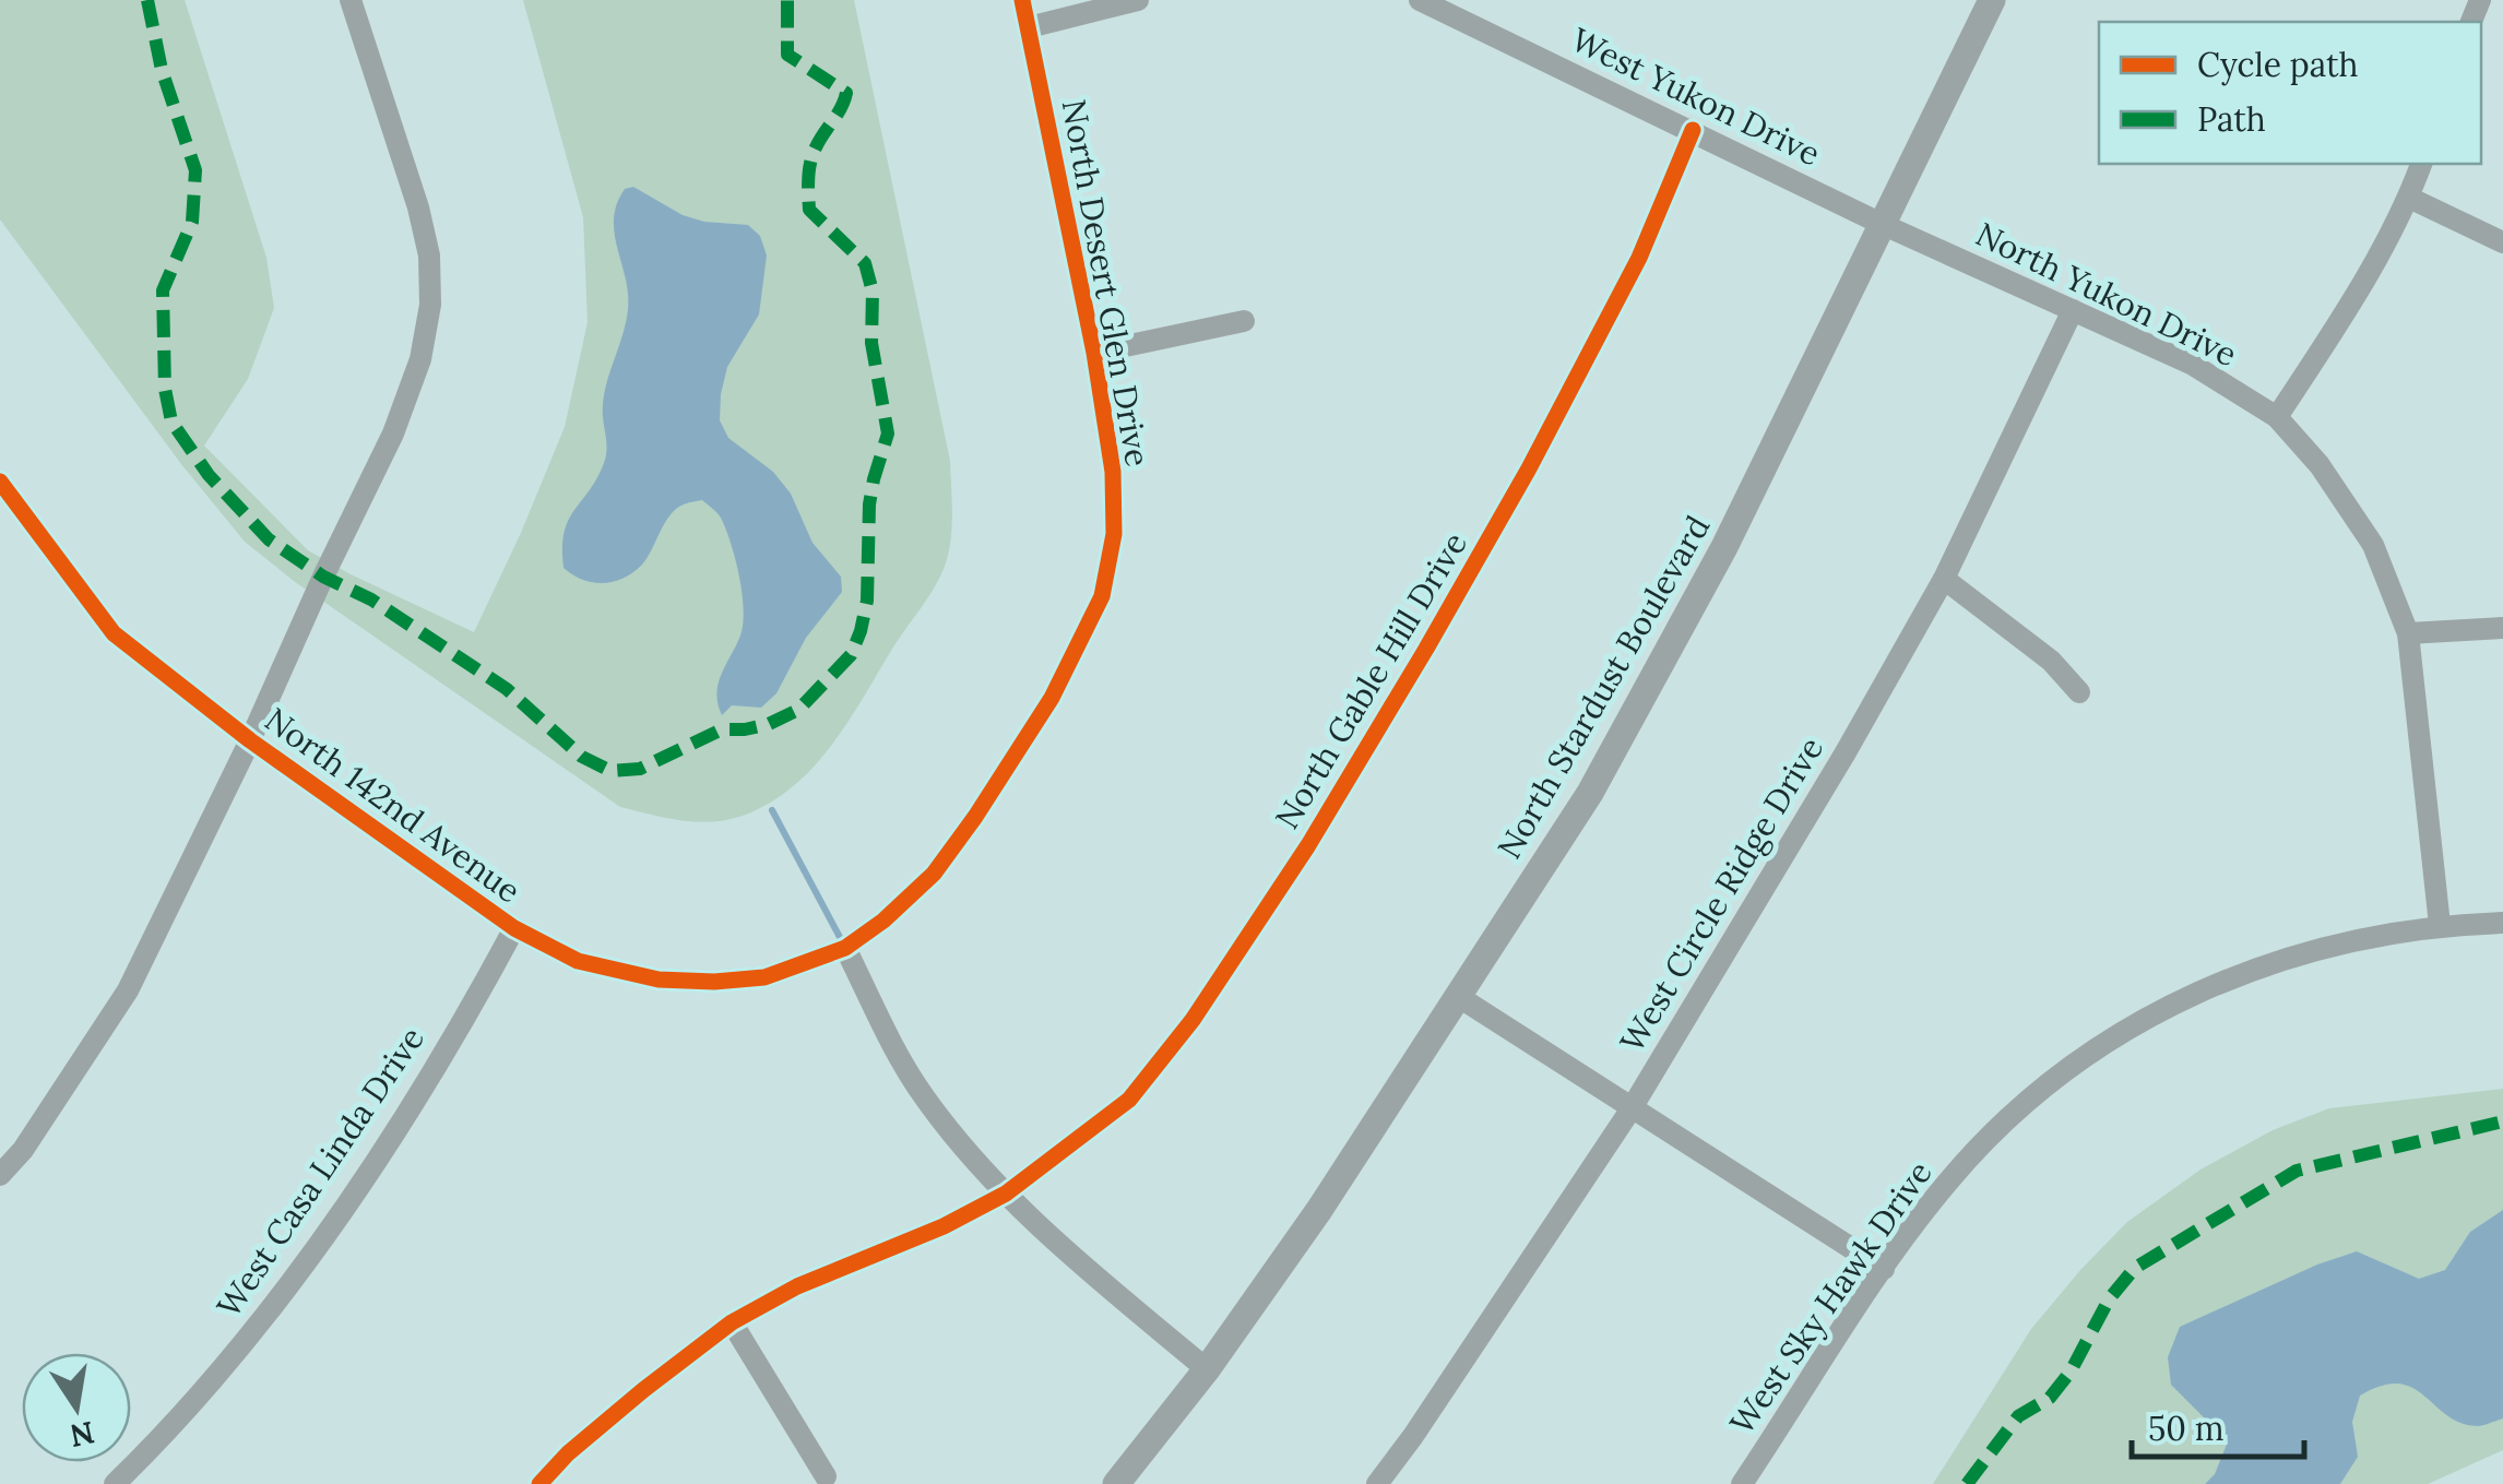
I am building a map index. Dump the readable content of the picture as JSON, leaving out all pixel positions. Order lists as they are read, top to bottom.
{
  "streets": {
    "street": [
      "West Yukon Drive",
      "North Desert Glen Drive",
      "North Yukon Drive",
      "North Gable Hill Drive",
      "North Stardust Boulevard",
      "North 142nd Avenue",
      "West Circle Ridge Drive",
      "West Casa Linda Drive",
      "West Sky Hawk Drive"
    ]
  },
  "crossings": [
    ["West Yukon Drive", "North Yukon Drive"],
    ["West Yukon Drive", "North Gable Hill Drive"],
    ["West Yukon Drive", "North Stardust Boulevard"],
    ["North Desert Glen Drive", "North 142nd Avenue"],
    ["North Yukon Drive", "North Stardust Boulevard"],
    ["North Yukon Drive", "West Circle Ridge Drive"],
    ["North Yukon Drive", "West Sky Hawk Drive"],
    ["North 142nd Avenue", "West Casa Linda Drive"]
  ],
  "legend": ["Cycle path", "Path"],
  "scale_bar": "50 m",
  "north": "bottom"
}
